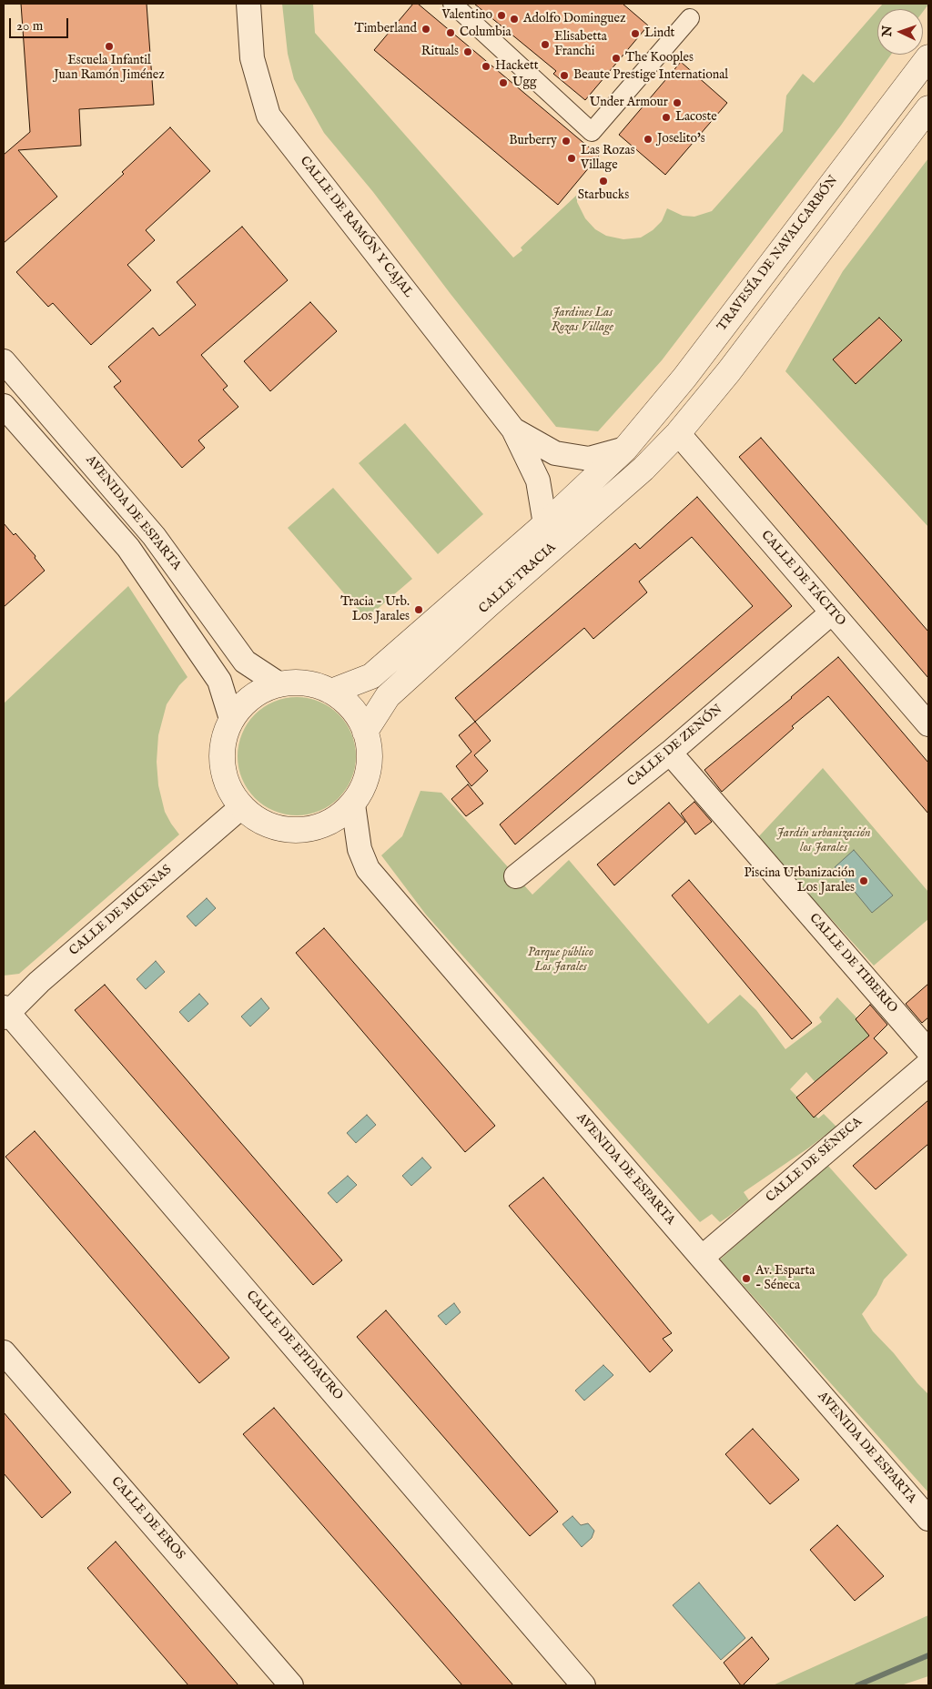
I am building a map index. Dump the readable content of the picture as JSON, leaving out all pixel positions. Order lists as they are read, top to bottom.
{
  "streets": {
    "street": [
      "CALLE DE RAMÓN Y CAJAL",
      "TRAVESÍA DE NAVALCARBÓN",
      "AVENIDA DE ESPARTA",
      "CALLE TRACIA",
      "CALLE DE TÁCITO",
      "CALLE DE ZENÓN",
      "CALLE DE MICENAS",
      "CALLE DE TIBERIO",
      "CALLE DE SÉNECA",
      "CALLE DE EPIDAURO",
      "CALLE DE EROS"
    ]
  },
  "crossings": [
    ["CALLE DE RAMÓN Y CAJAL", "TRAVESÍA DE NAVALCARBÓN"],
    ["CALLE DE RAMÓN Y CAJAL", "CALLE TRACIA"],
    ["TRAVESÍA DE NAVALCARBÓN", "CALLE TRACIA"],
    ["AVENIDA DE ESPARTA", "CALLE TRACIA"],
    ["AVENIDA DE ESPARTA", "CALLE DE MICENAS"],
    ["AVENIDA DE ESPARTA", "CALLE DE SÉNECA"],
    ["CALLE TRACIA", "CALLE DE TÁCITO"],
    ["CALLE TRACIA", "CALLE DE MICENAS"],
    ["CALLE DE TÁCITO", "CALLE DE ZENÓN"],
    ["CALLE DE ZENÓN", "CALLE DE TIBERIO"],
    ["CALLE DE MICENAS", "CALLE DE EPIDAURO"]
  ],
  "parks": ["Jardines Las Rozas Village", "Jardín urbanización los Jarales", "Parque público Los Jarales"],
  "places": [
    "Valentino",
    "Adolfo Dominguez",
    "Timberland",
    "Columbia",
    "Lindt",
    "Elisabetta Franchi",
    "Escuela Infantil Juan Ramón Jiménez",
    "Rituals",
    "The Kooples",
    "Hackett",
    "Beaute Prestige International",
    "Ugg",
    "Under Armour",
    "Lacoste",
    "Joselito's",
    "Burberry",
    "Las Rozas Village",
    "Starbucks",
    "Tracia - Urb. Los Jarales",
    "Piscina Urbanización Los Jarales",
    "Av. Esparta - Séneca"
  ],
  "scale_bar": "20 m",
  "north": "left"
}
